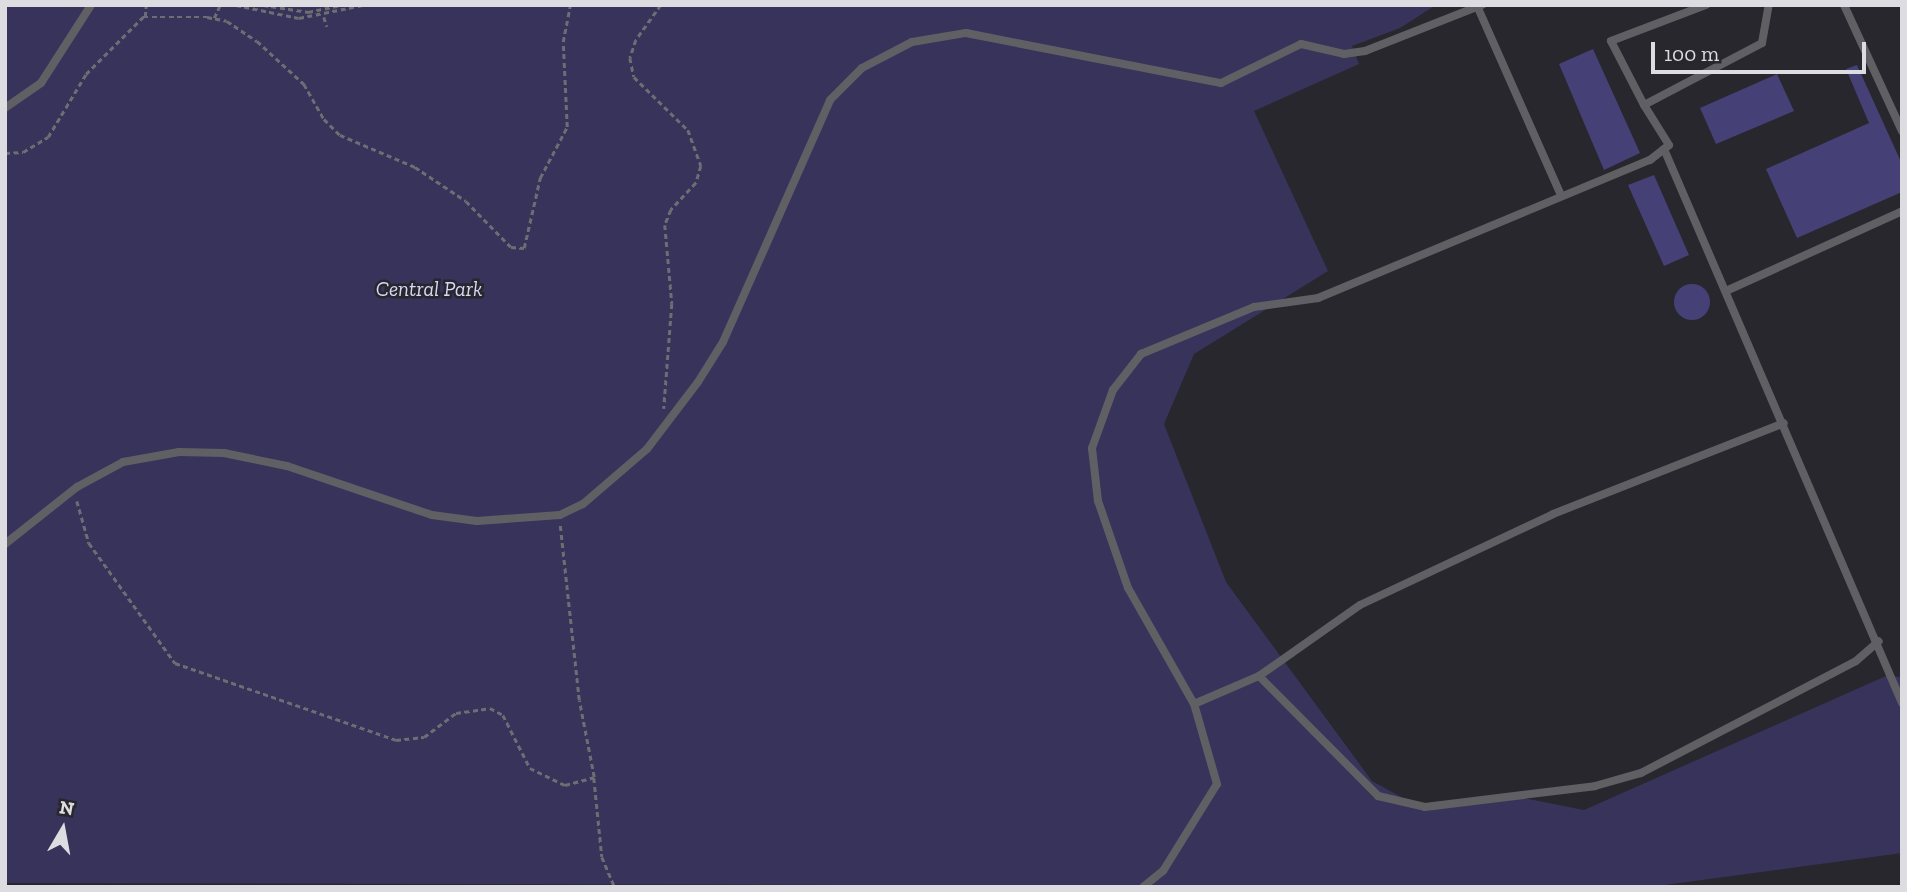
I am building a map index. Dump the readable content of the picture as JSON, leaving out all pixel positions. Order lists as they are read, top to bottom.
{
  "parks": ["Central Park"],
  "scale_bar": "100 m",
  "north": "top"
}
